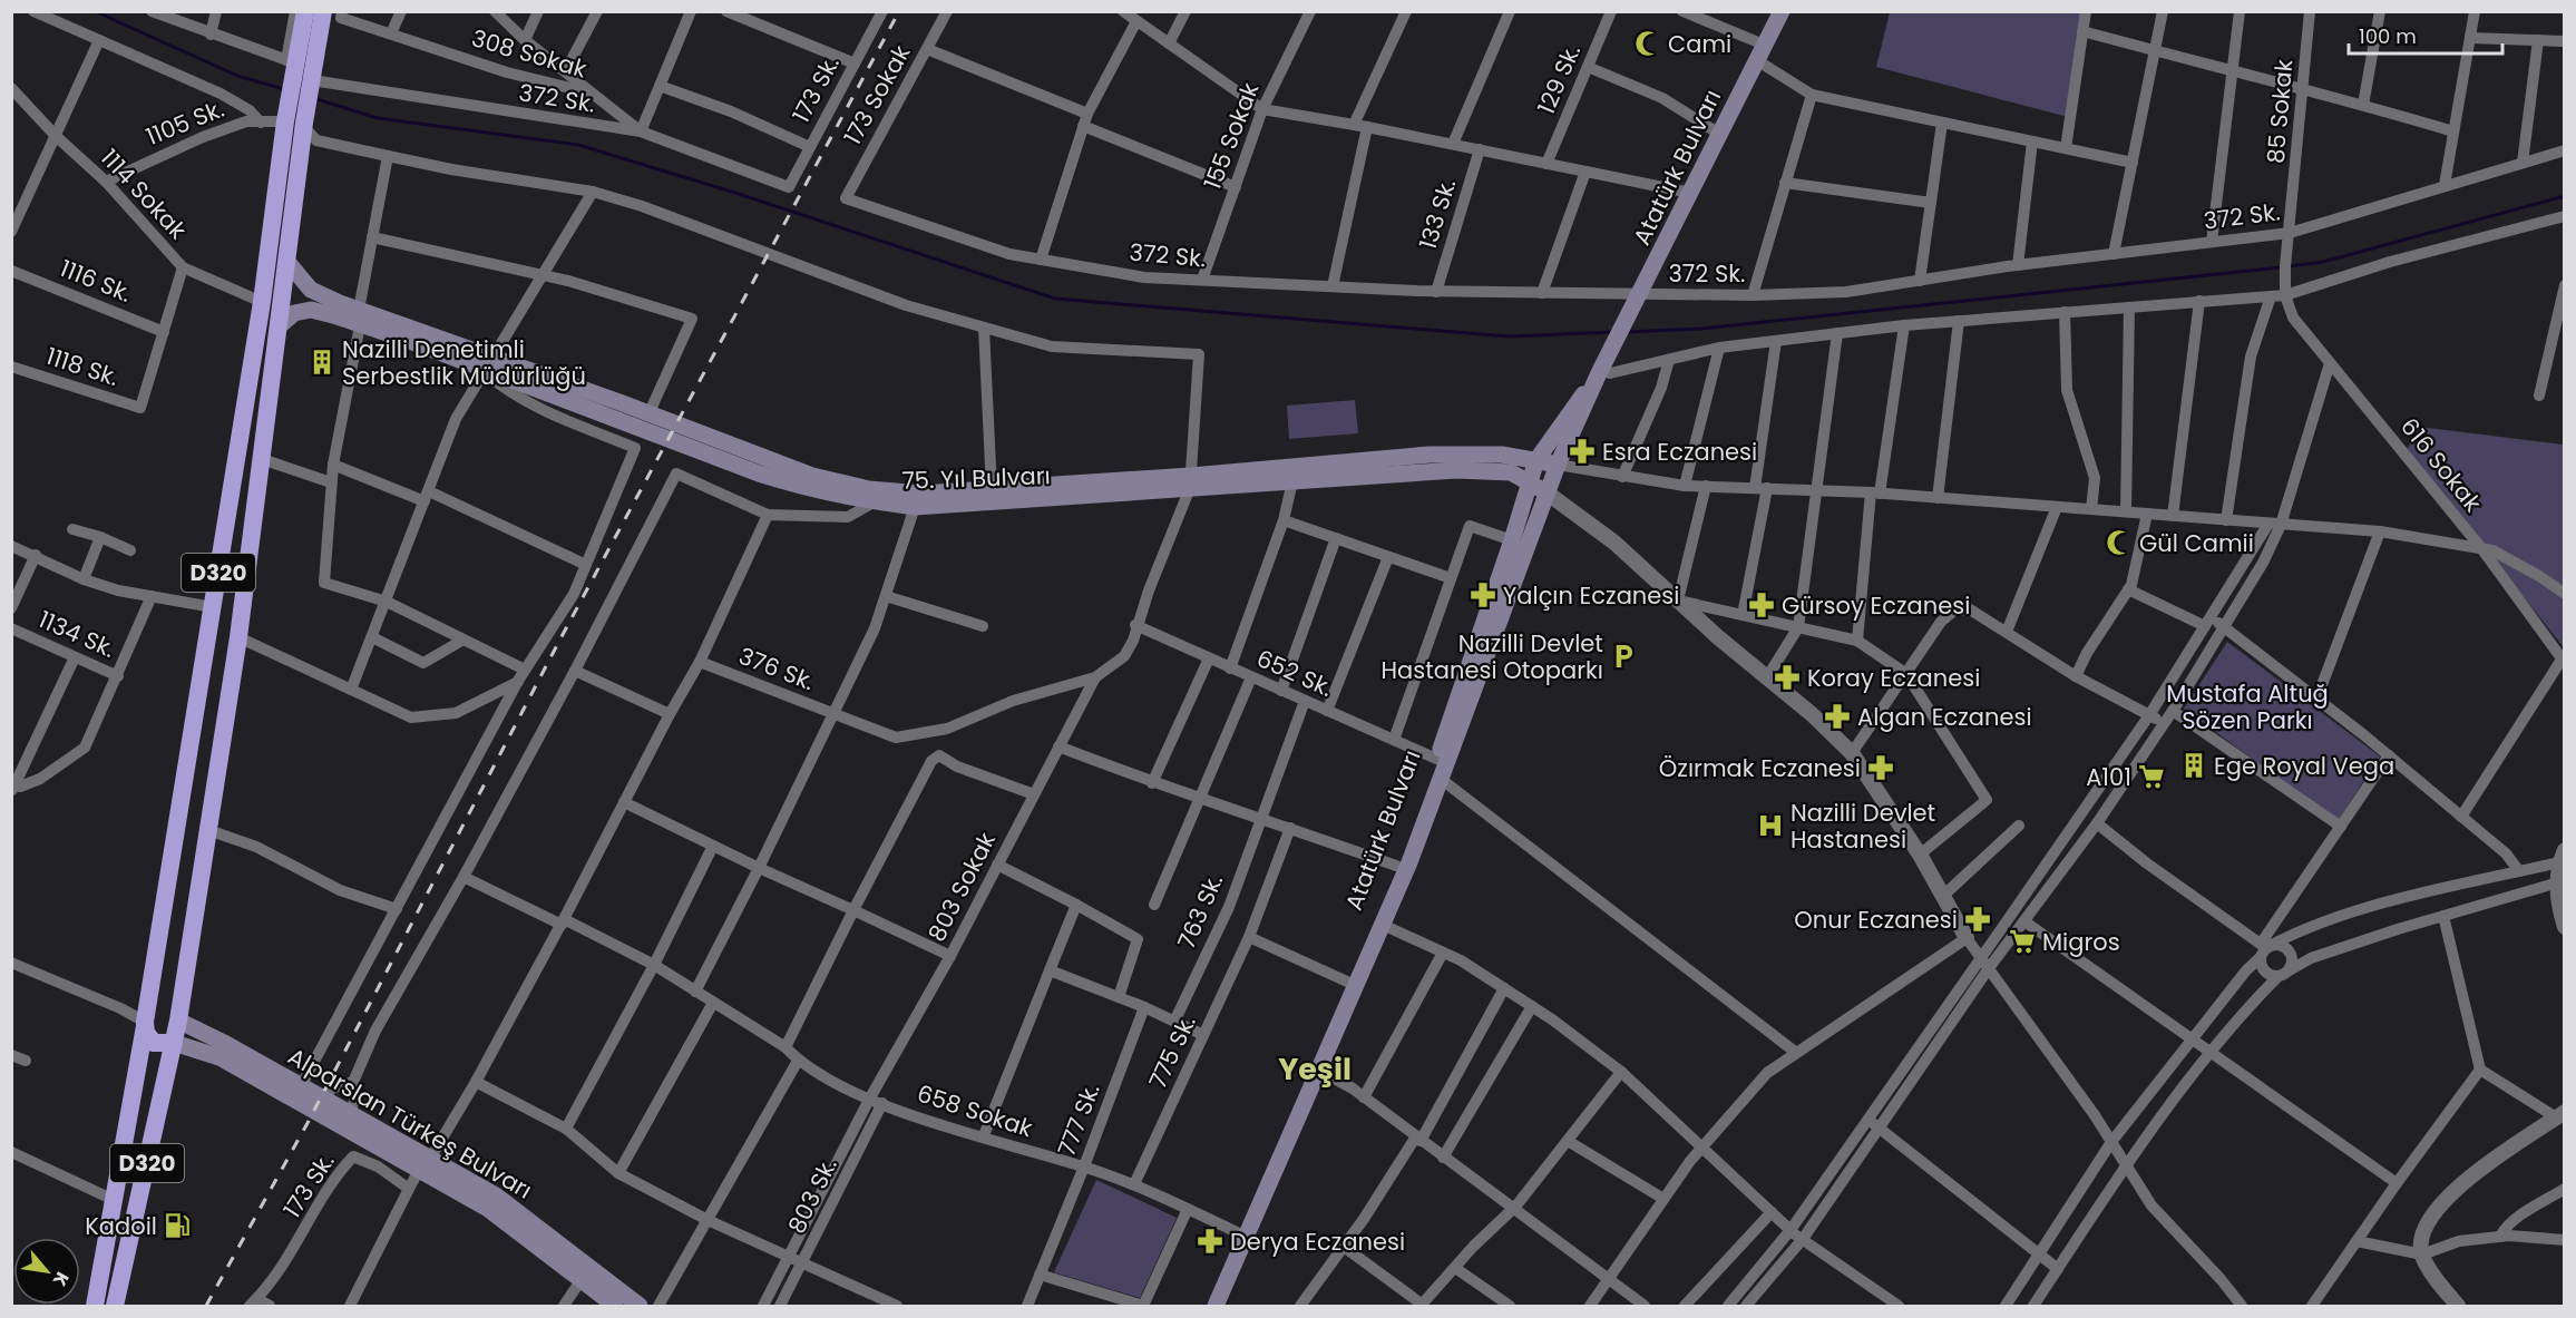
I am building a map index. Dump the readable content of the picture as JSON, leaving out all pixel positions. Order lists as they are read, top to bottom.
{
  "streets": {
    "highway": ["D320"],
    "main road": ["Atatürk Bulvarı", "75. Yıl Bulvarı", "Alparslan Türkeş Bulvarı"],
    "street": [
      "308 Sokak",
      "129 Sk.",
      "173 Sk.",
      "173 Sokak",
      "372 Sk.",
      "85 Sokak",
      "1105 Sk.",
      "155 Sokak",
      "1114 Sokak",
      "133 Sk.",
      "1116 Sk.",
      "1118 Sk.",
      "616 Sokak",
      "1134 Sk.",
      "376 Sk.",
      "652 Sk.",
      "803 Sokak",
      "763 Sk.",
      "775 Sk.",
      "658 Sokak",
      "777 Sk.",
      "803 Sk."
    ]
  },
  "crossings": [
    ["308 Sokak", "D320"],
    ["173 Sk.", "372 Sk."],
    ["173 Sokak", "372 Sk."],
    ["372 Sk.", "85 Sokak"],
    ["372 Sk.", "155 Sokak"],
    ["372 Sk.", "Atatürk Bulvarı"],
    ["372 Sk.", "133 Sk."],
    ["372 Sk.", "D320"],
    ["85 Sokak", "616 Sokak"],
    ["1105 Sk.", "1114 Sokak"],
    ["1105 Sk.", "D320"],
    ["Atatürk Bulvarı", "75. Yıl Bulvarı"],
    ["Atatürk Bulvarı", "652 Sk."],
    ["Atatürk Bulvarı", "658 Sokak"],
    ["1114 Sokak", "D320"],
    ["1116 Sk.", "1118 Sk."],
    ["75. Yıl Bulvarı", "D320"],
    ["75. Yıl Bulvarı", "803 Sokak"],
    ["D320", "Alparslan Türkeş Bulvarı"],
    ["376 Sk.", "803 Sokak"],
    ["652 Sk.", "803 Sokak"],
    ["652 Sk.", "763 Sk."],
    ["803 Sokak", "658 Sokak"],
    ["775 Sk.", "658 Sokak"],
    ["658 Sokak", "777 Sk."],
    ["658 Sokak", "803 Sk."]
  ],
  "districts": ["Yeşil"],
  "parks": ["Mustafa Altuğ Sözen Parkı"],
  "places": {
    "mosque": ["Cami", "Gül Camii"],
    "building": ["Nazilli Denetimli Serbestlik Müdürlüğü", "Ege Royal Vega"],
    "pharmacy": [
      "Esra Eczanesi",
      "Yalçın Eczanesi",
      "Gürsoy Eczanesi",
      "Koray Eczanesi",
      "Algan Eczanesi",
      "Özırmak Eczanesi",
      "Onur Eczanesi",
      "Derya Eczanesi"
    ],
    "parking": ["Nazilli Devlet Hastanesi Otoparkı"],
    "supermarket": ["A101", "Migros"],
    "hospital": ["Nazilli Devlet Hastanesi"],
    "fuel station": ["Kadoil"]
  },
  "scale_bar": "100 m",
  "north": "bottom right"
}
